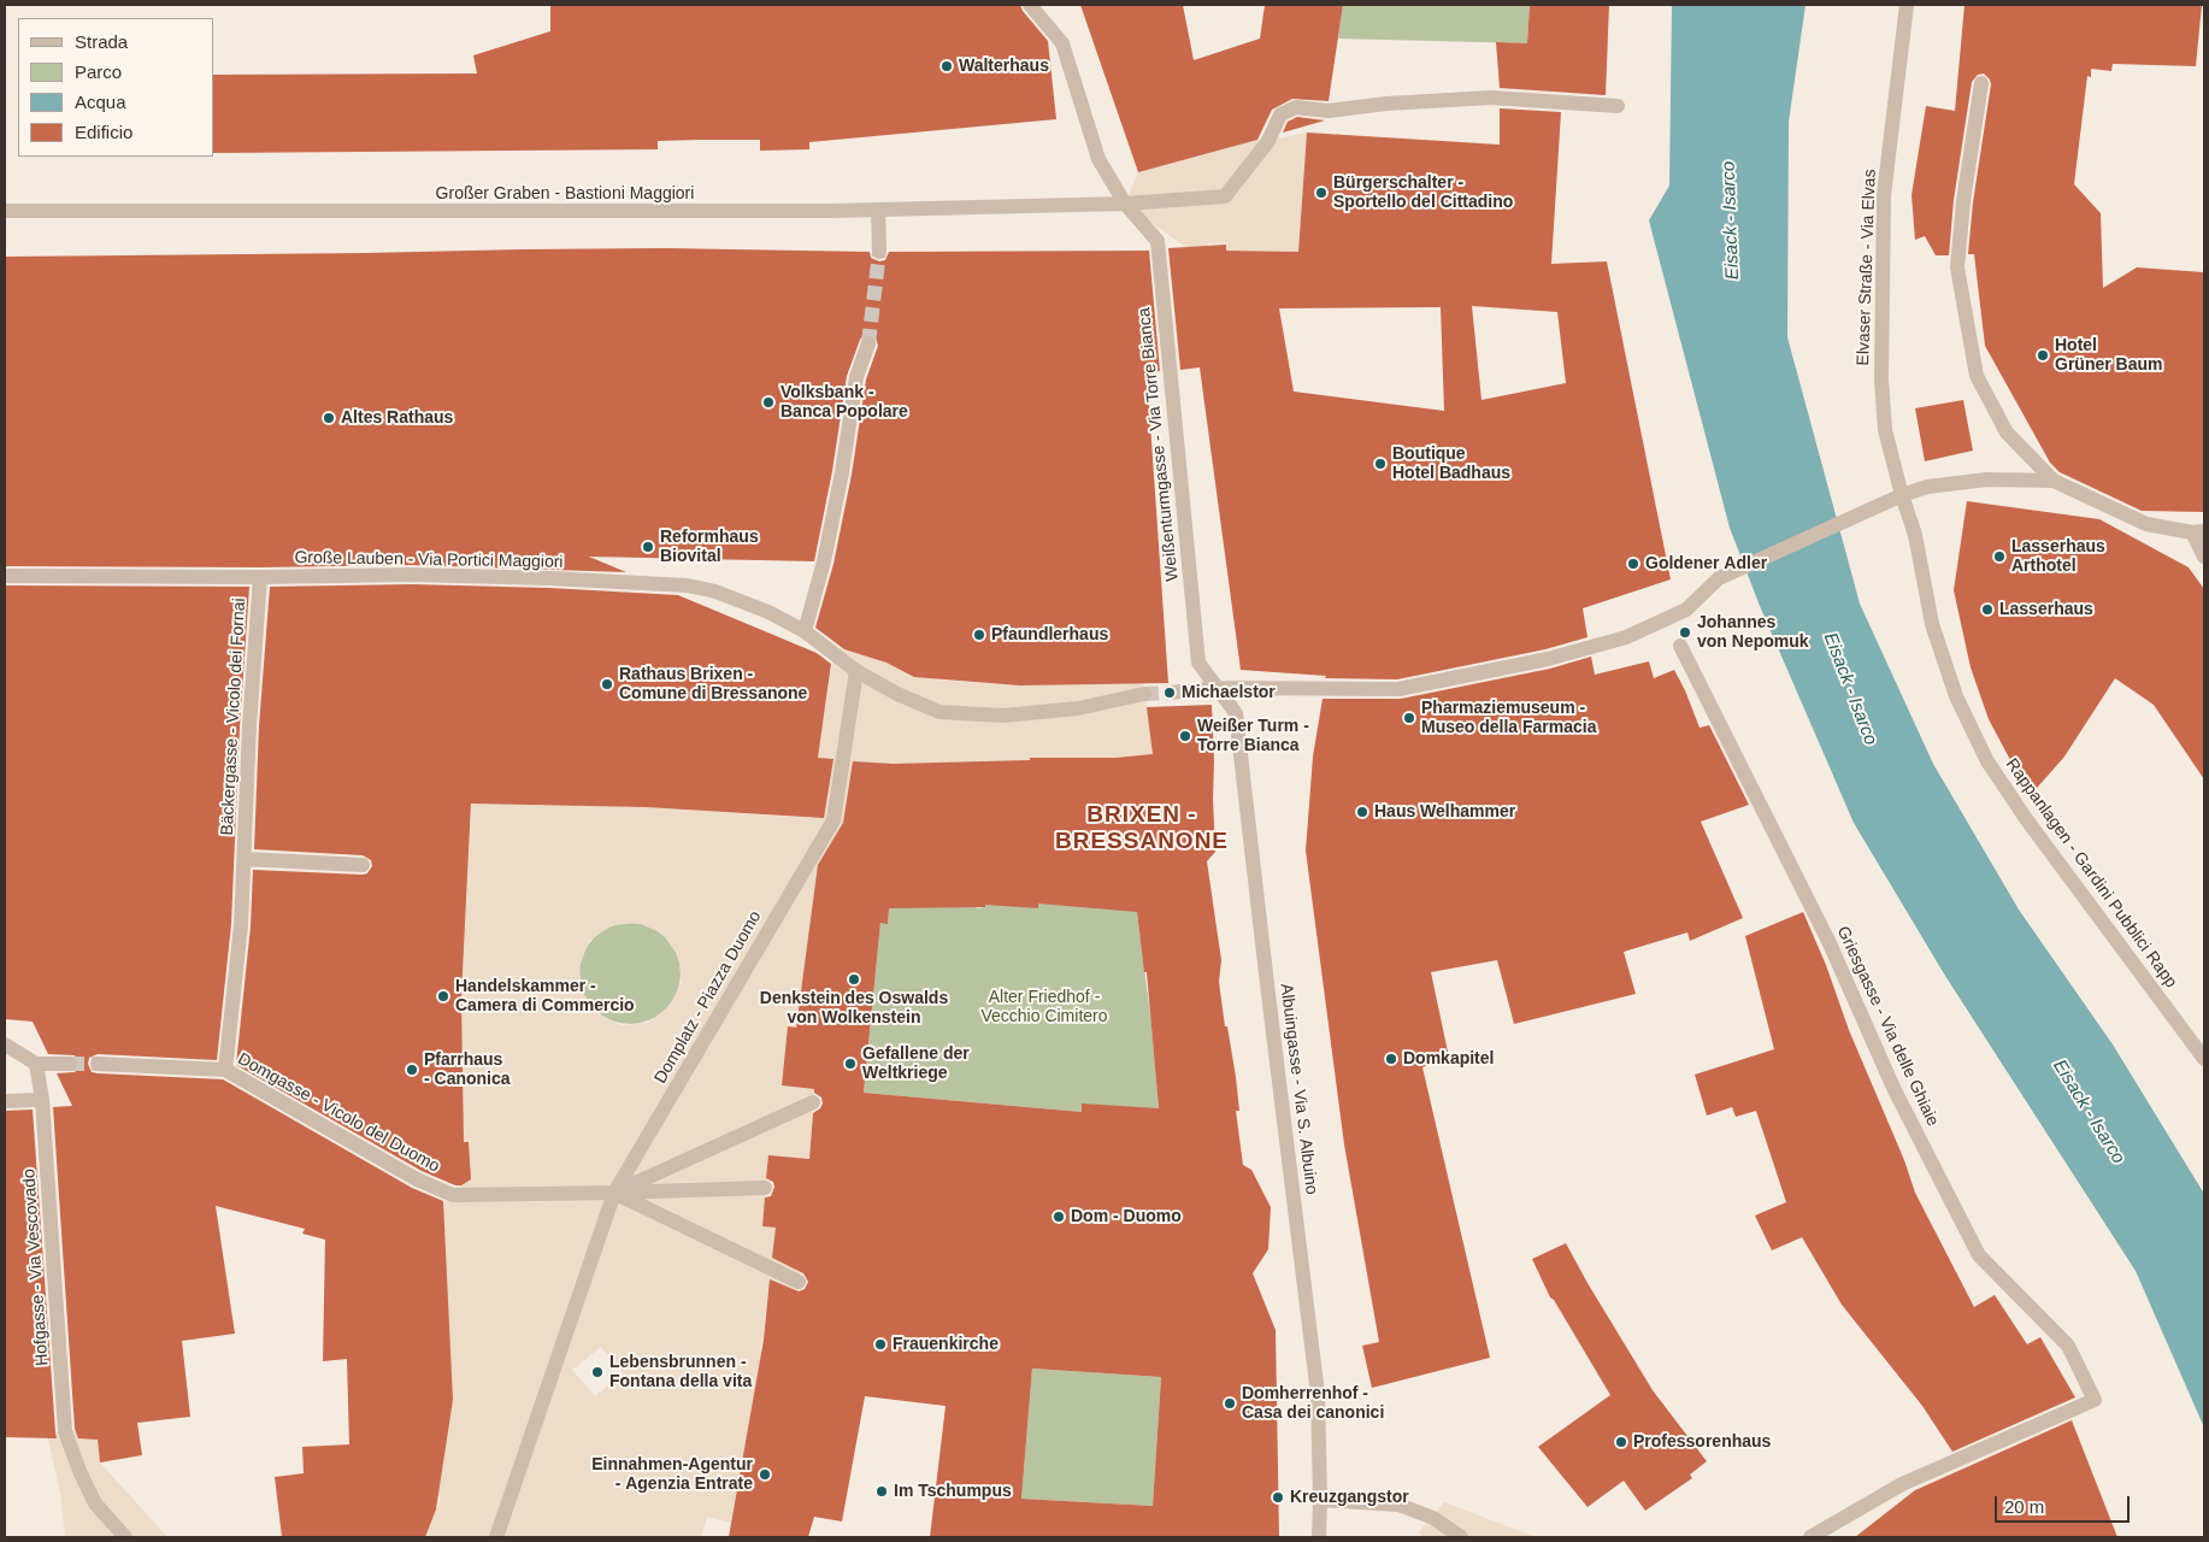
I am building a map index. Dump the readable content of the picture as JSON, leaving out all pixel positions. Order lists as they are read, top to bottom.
{
  "streets": {
    "street": [
      "Großer Graben - Bastioni Maggiori",
      "Elvaser Straße - Via Elvas",
      "Weißenturmgasse - Via Torre Bianca",
      "Große Lauben - Via Portici Maggiori",
      "Bäckergasse - Vicolo dei Fornai",
      "Rappanlagen - Gardini Pubblici Rapp",
      "Domplatz - Piazza Duomo",
      "Griesgasse - Via delle Ghiaie",
      "Albuingasse - Via S. Albuino",
      "Domgasse - Vicolo del Duomo",
      "Hofgasse - Via Vescovado"
    ]
  },
  "crossings": [
    ["Großer Graben - Bastioni Maggiori", "Weißenturmgasse - Via Torre Bianca"],
    ["Elvaser Straße - Via Elvas", "Rappanlagen - Gardini Pubblici Rapp"],
    ["Weißenturmgasse - Via Torre Bianca", "Albuingasse - Via S. Albuino"],
    ["Große Lauben - Via Portici Maggiori", "Bäckergasse - Vicolo dei Fornai"],
    ["Große Lauben - Via Portici Maggiori", "Domplatz - Piazza Duomo"],
    ["Bäckergasse - Vicolo dei Fornai", "Domgasse - Vicolo del Duomo"],
    ["Domplatz - Piazza Duomo", "Domgasse - Vicolo del Duomo"]
  ],
  "districts": ["BRIXEN - BRESSANONE"],
  "water": ["Eisack - Isarco"],
  "parks": ["Alter Friedhof - Vecchio Cimitero"],
  "places": [
    "Walterhaus",
    "Bürgerschalter - Sportello del Cittadino",
    "Hotel Grüner Baum",
    "Volksbank - Banca Popolare",
    "Altes Rathaus",
    "Boutique Hotel Badhaus",
    "Reformhaus Biovital",
    "Lasserhaus Arthotel",
    "Goldener Adler",
    "Lasserhaus",
    "Johannes von Nepomuk",
    "Pfaundlerhaus",
    "Rathaus Brixen - Comune di Bressanone",
    "Michaelstor",
    "Pharmaziemuseum - Museo della Farmacia",
    "Weißer Turm - Torre Bianca",
    "Haus Welhammer",
    "Denkstein des Oswalds von Wolkenstein",
    "Handelskammer - Camera di Commercio",
    "Domkapitel",
    "Gefallene der Weltkriege",
    "Pfarrhaus - Canonica",
    "Dom - Duomo",
    "Frauenkirche",
    "Lebensbrunnen - Fontana della vita",
    "Domherrenhof - Casa dei canonici",
    "Professorenhaus",
    "Einnahmen-Agentur - Agenzia Entrate",
    "Im Tschumpus",
    "Kreuzgangstor"
  ],
  "legend": [
    "Strada",
    "Parco",
    "Acqua",
    "Edificio"
  ],
  "scale_bar": "20 m"
}
